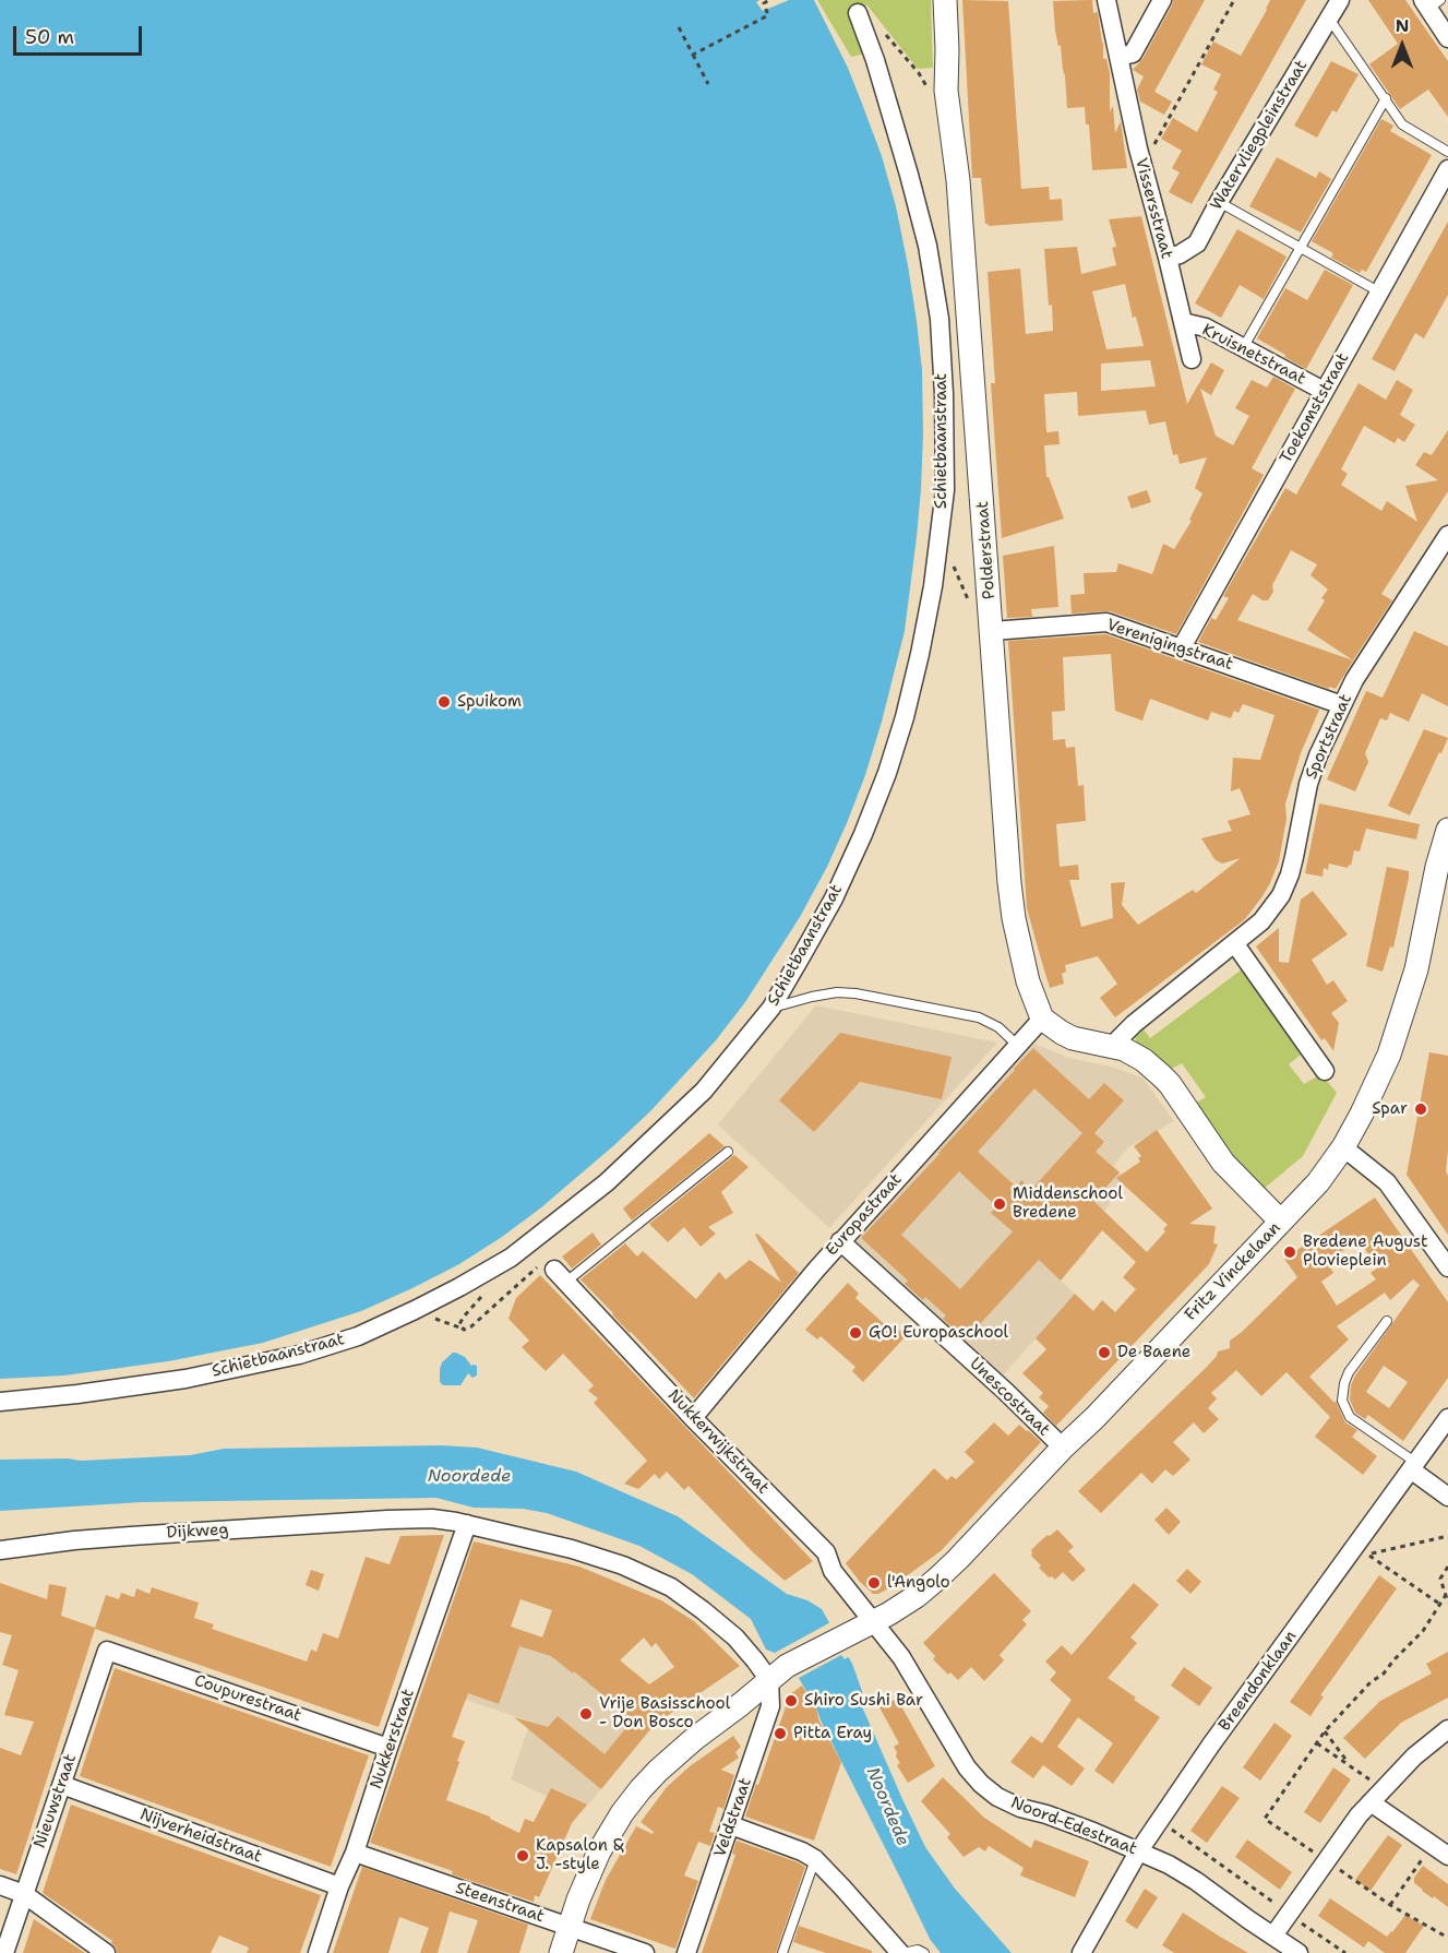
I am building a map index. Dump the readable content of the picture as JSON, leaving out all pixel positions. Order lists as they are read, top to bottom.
{
  "streets": {
    "street": [
      "Watervliegpleinstraat",
      "Vissersstraat",
      "Kruisnetstraat",
      "Toekomststraat",
      "Schietbaanstraat",
      "Polderstraat",
      "Verenigingstraat",
      "Sportstraat",
      "Europastraat",
      "Fritz Vinckelaan",
      "Unescostraat",
      "Nukkerwijkstraat",
      "Dijkweg",
      "Breendonklaan",
      "Coupurestraat",
      "Nukkerstraat",
      "Nieuwstraat",
      "Veldstraat",
      "Noord-Edestraat",
      "Nijverheidstraat",
      "Steenstraat"
    ]
  },
  "crossings": [
    ["Watervliegpleinstraat", "Vissersstraat"],
    ["Vissersstraat", "Kruisnetstraat"],
    ["Kruisnetstraat", "Toekomststraat"],
    ["Toekomststraat", "Verenigingstraat"],
    ["Polderstraat", "Verenigingstraat"],
    ["Polderstraat", "Europastraat"],
    ["Verenigingstraat", "Sportstraat"],
    ["Europastraat", "Unescostraat"],
    ["Europastraat", "Nukkerwijkstraat"],
    ["Fritz Vinckelaan", "Unescostraat"],
    ["Fritz Vinckelaan", "Nukkerwijkstraat"],
    ["Fritz Vinckelaan", "Veldstraat"],
    ["Fritz Vinckelaan", "Noord-Edestraat"],
    ["Fritz Vinckelaan", "Steenstraat"],
    ["Nukkerwijkstraat", "Noord-Edestraat"],
    ["Dijkweg", "Nukkerstraat"],
    ["Breendonklaan", "Noord-Edestraat"],
    ["Coupurestraat", "Nukkerstraat"],
    ["Coupurestraat", "Nieuwstraat"],
    ["Nukkerstraat", "Nijverheidstraat"],
    ["Nukkerstraat", "Steenstraat"],
    ["Nieuwstraat", "Nijverheidstraat"]
  ],
  "water": ["Noordede"],
  "places": [
    "Spuikom",
    "Spar",
    "Middenschool Bredene",
    "Bredene August Plovieplein",
    "GO! Europaschool",
    "De Baene",
    "l'Angolo",
    "Shiro Sushi Bar",
    "Vrije Basisschool - Don Bosco",
    "Pitta Eray",
    "Kapsalon & J. -style"
  ],
  "scale_bar": "50 m",
  "north": "top"
}
